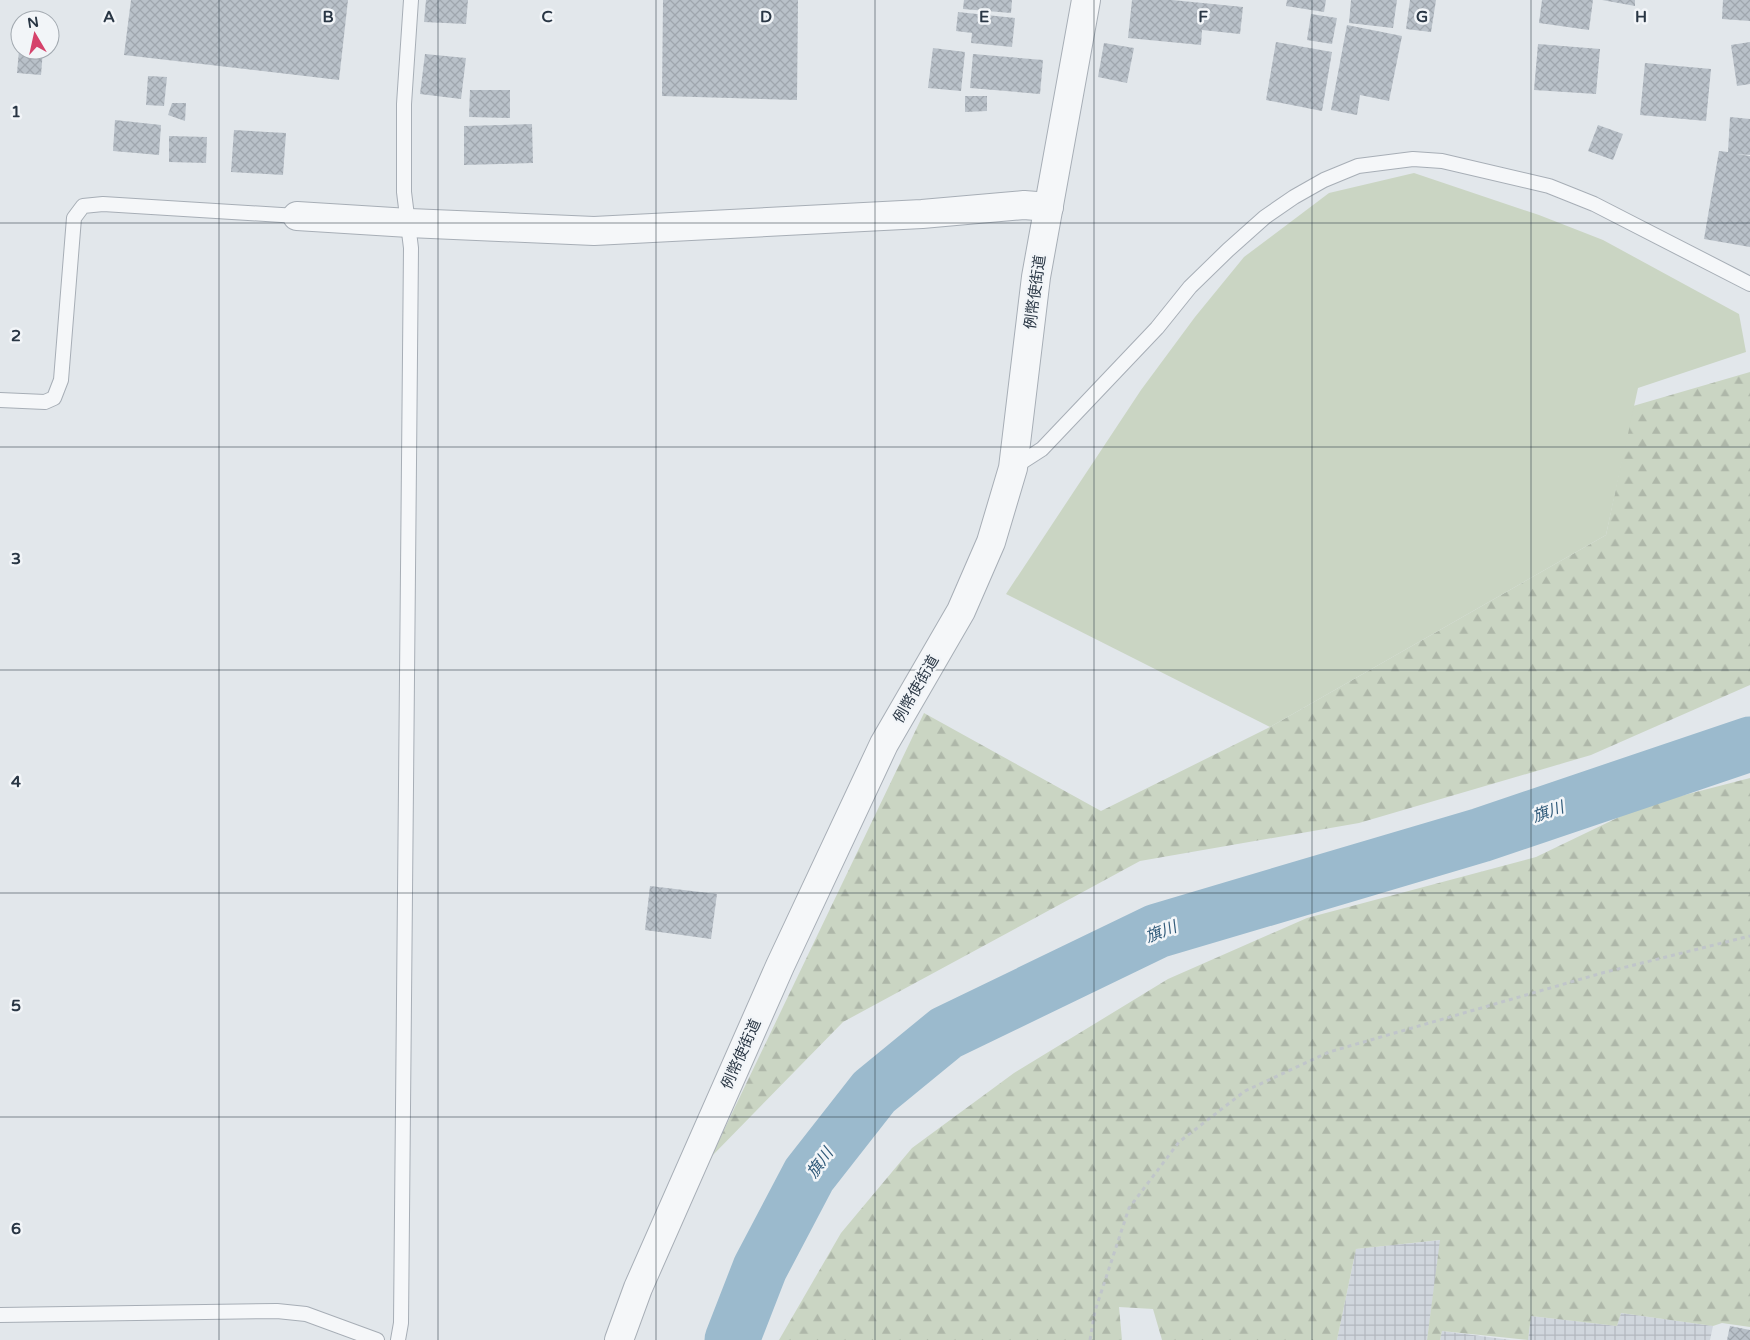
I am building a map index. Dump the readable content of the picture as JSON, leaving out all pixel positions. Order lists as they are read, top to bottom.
{
  "streets": {
    "street": ["例幣使街道"]
  },
  "water": ["旗川"],
  "north": "top",
  "grid": {
    "columns": [
      "A",
      "B",
      "C",
      "D",
      "E",
      "F",
      "G",
      "H"
    ],
    "rows": [
      "1",
      "2",
      "3",
      "4",
      "5",
      "6"
    ]
  }
}
